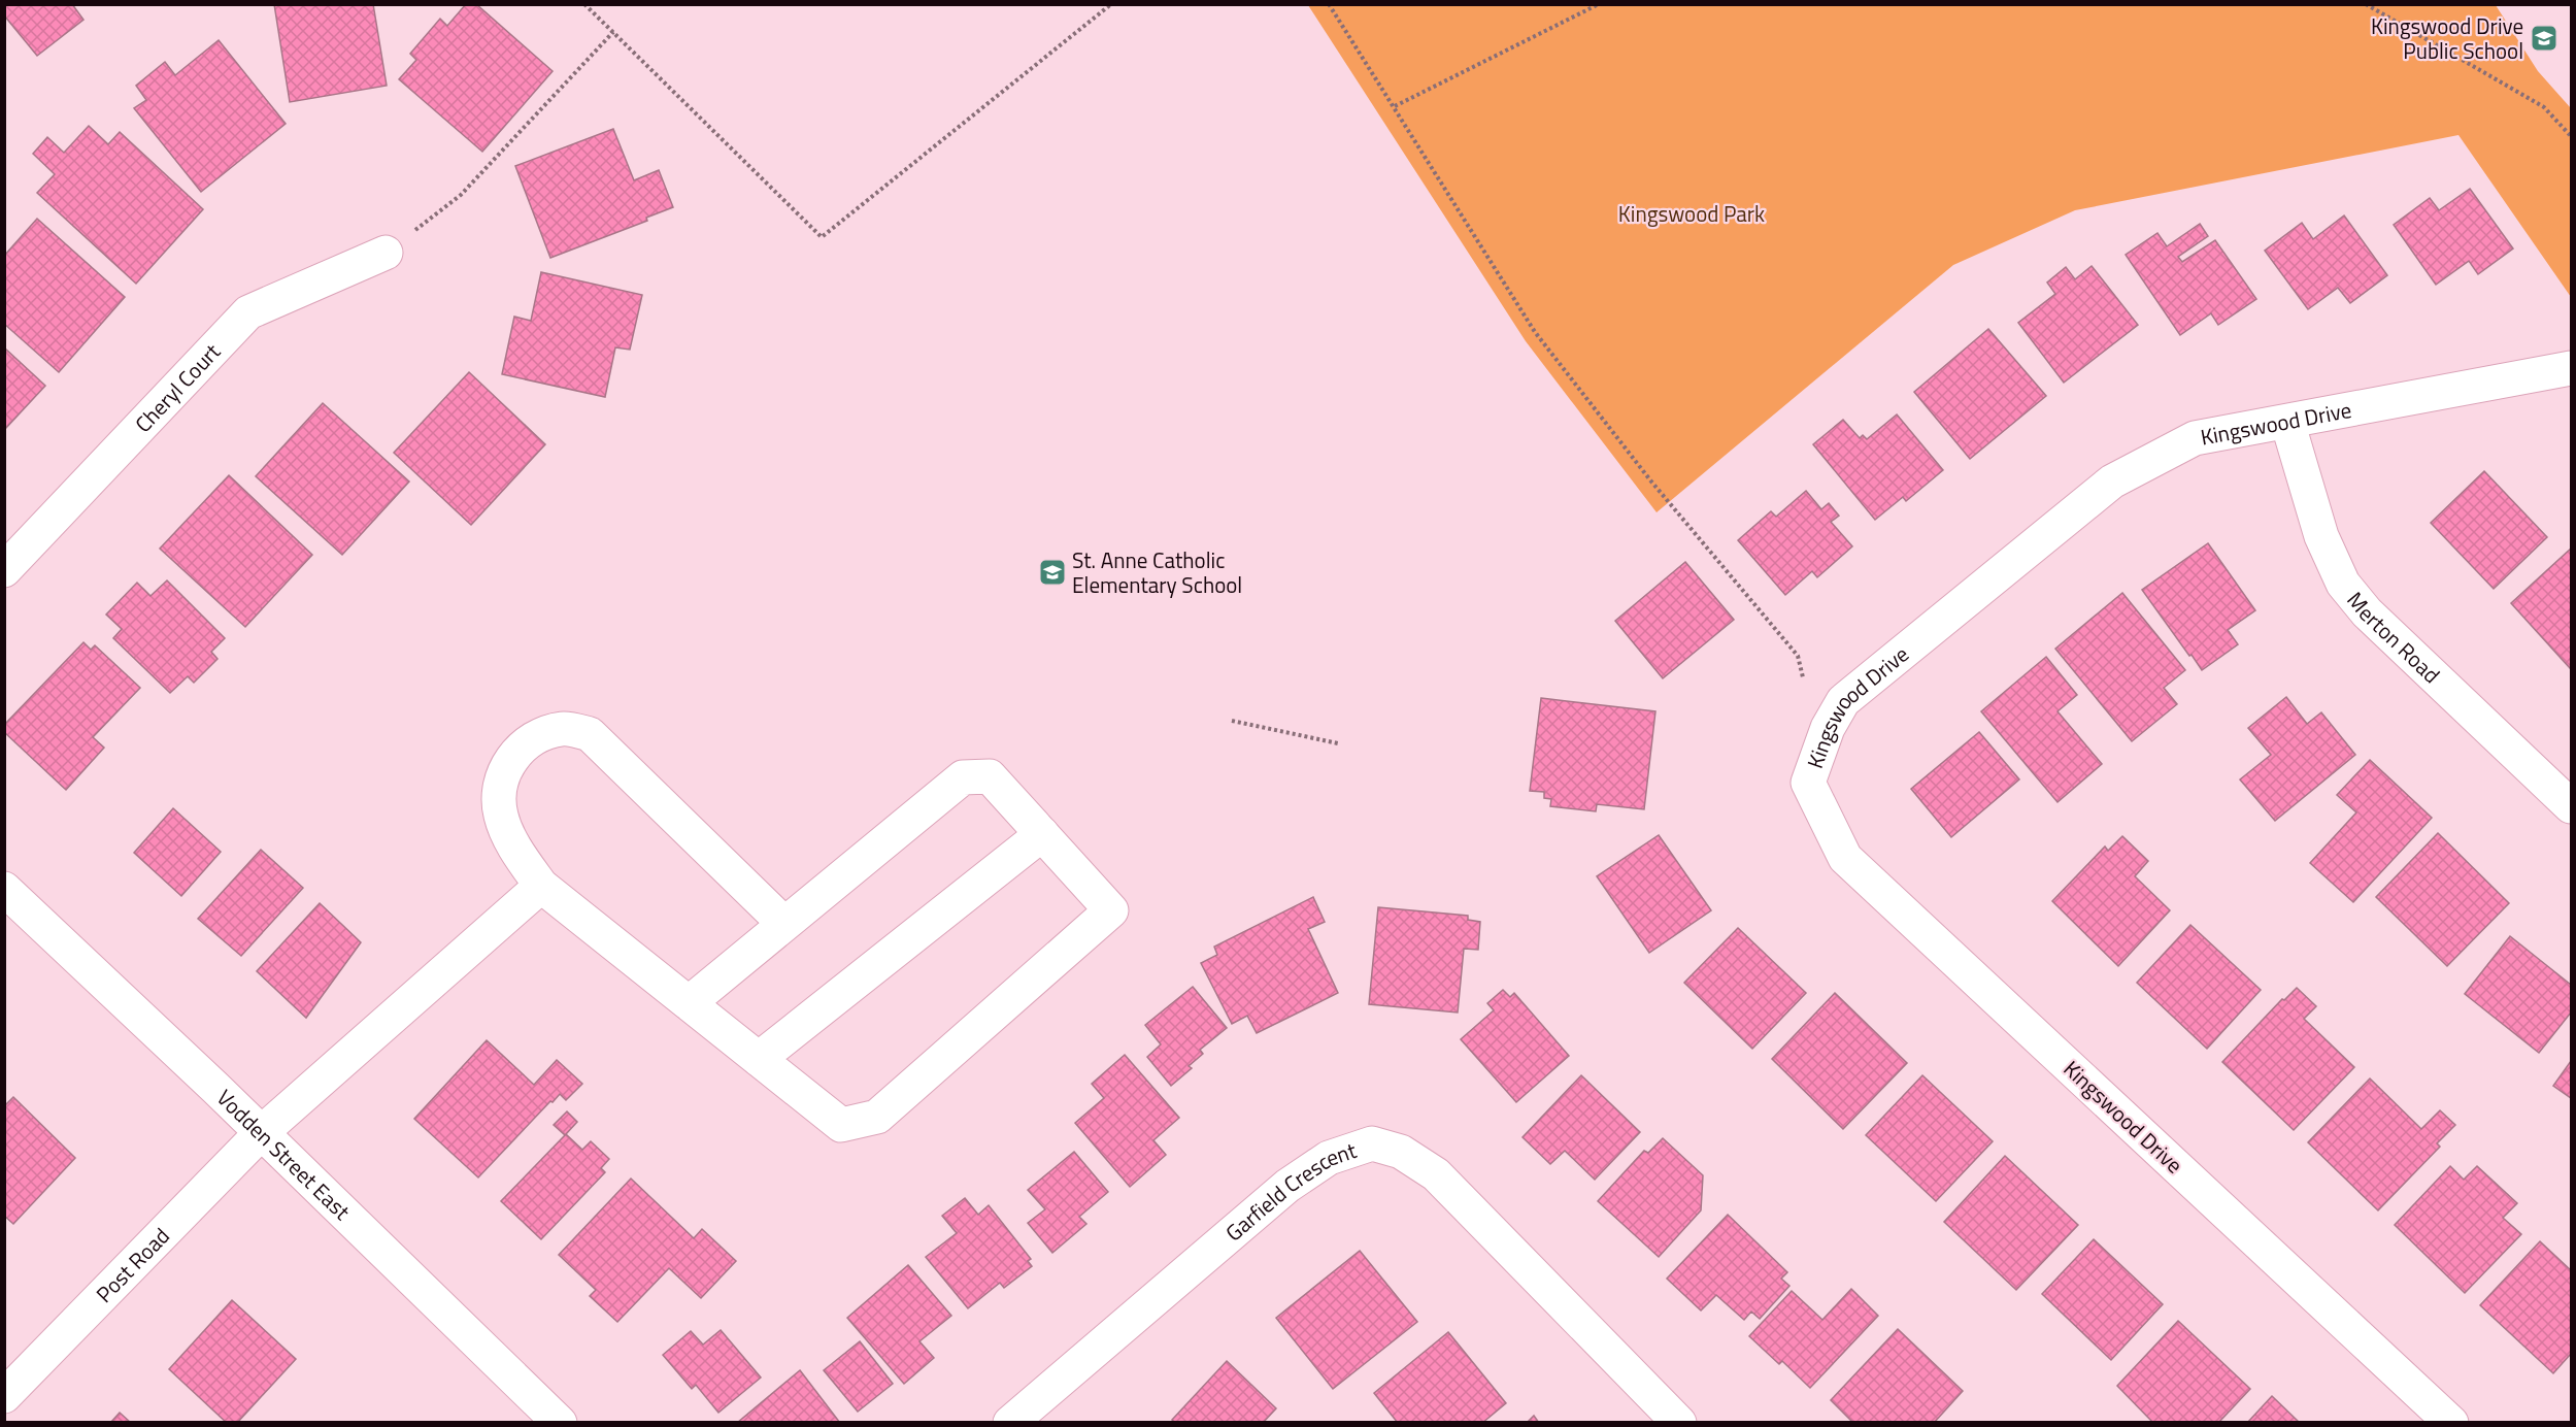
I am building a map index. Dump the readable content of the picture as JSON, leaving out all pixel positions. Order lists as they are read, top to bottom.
{
  "streets": {
    "street": [
      "Cheryl Court",
      "Kingswood Drive",
      "Merton Road",
      "Vodden Street East",
      "Garfield Crescent",
      "Post Road"
    ]
  },
  "crossings": [
    ["Kingswood Drive", "Merton Road"],
    ["Vodden Street East", "Post Road"]
  ],
  "parks": ["Kingswood Park"],
  "places": {
    "school or university": ["Kingswood Drive Public School", "St. Anne Catholic Elementary School"]
  }
}
